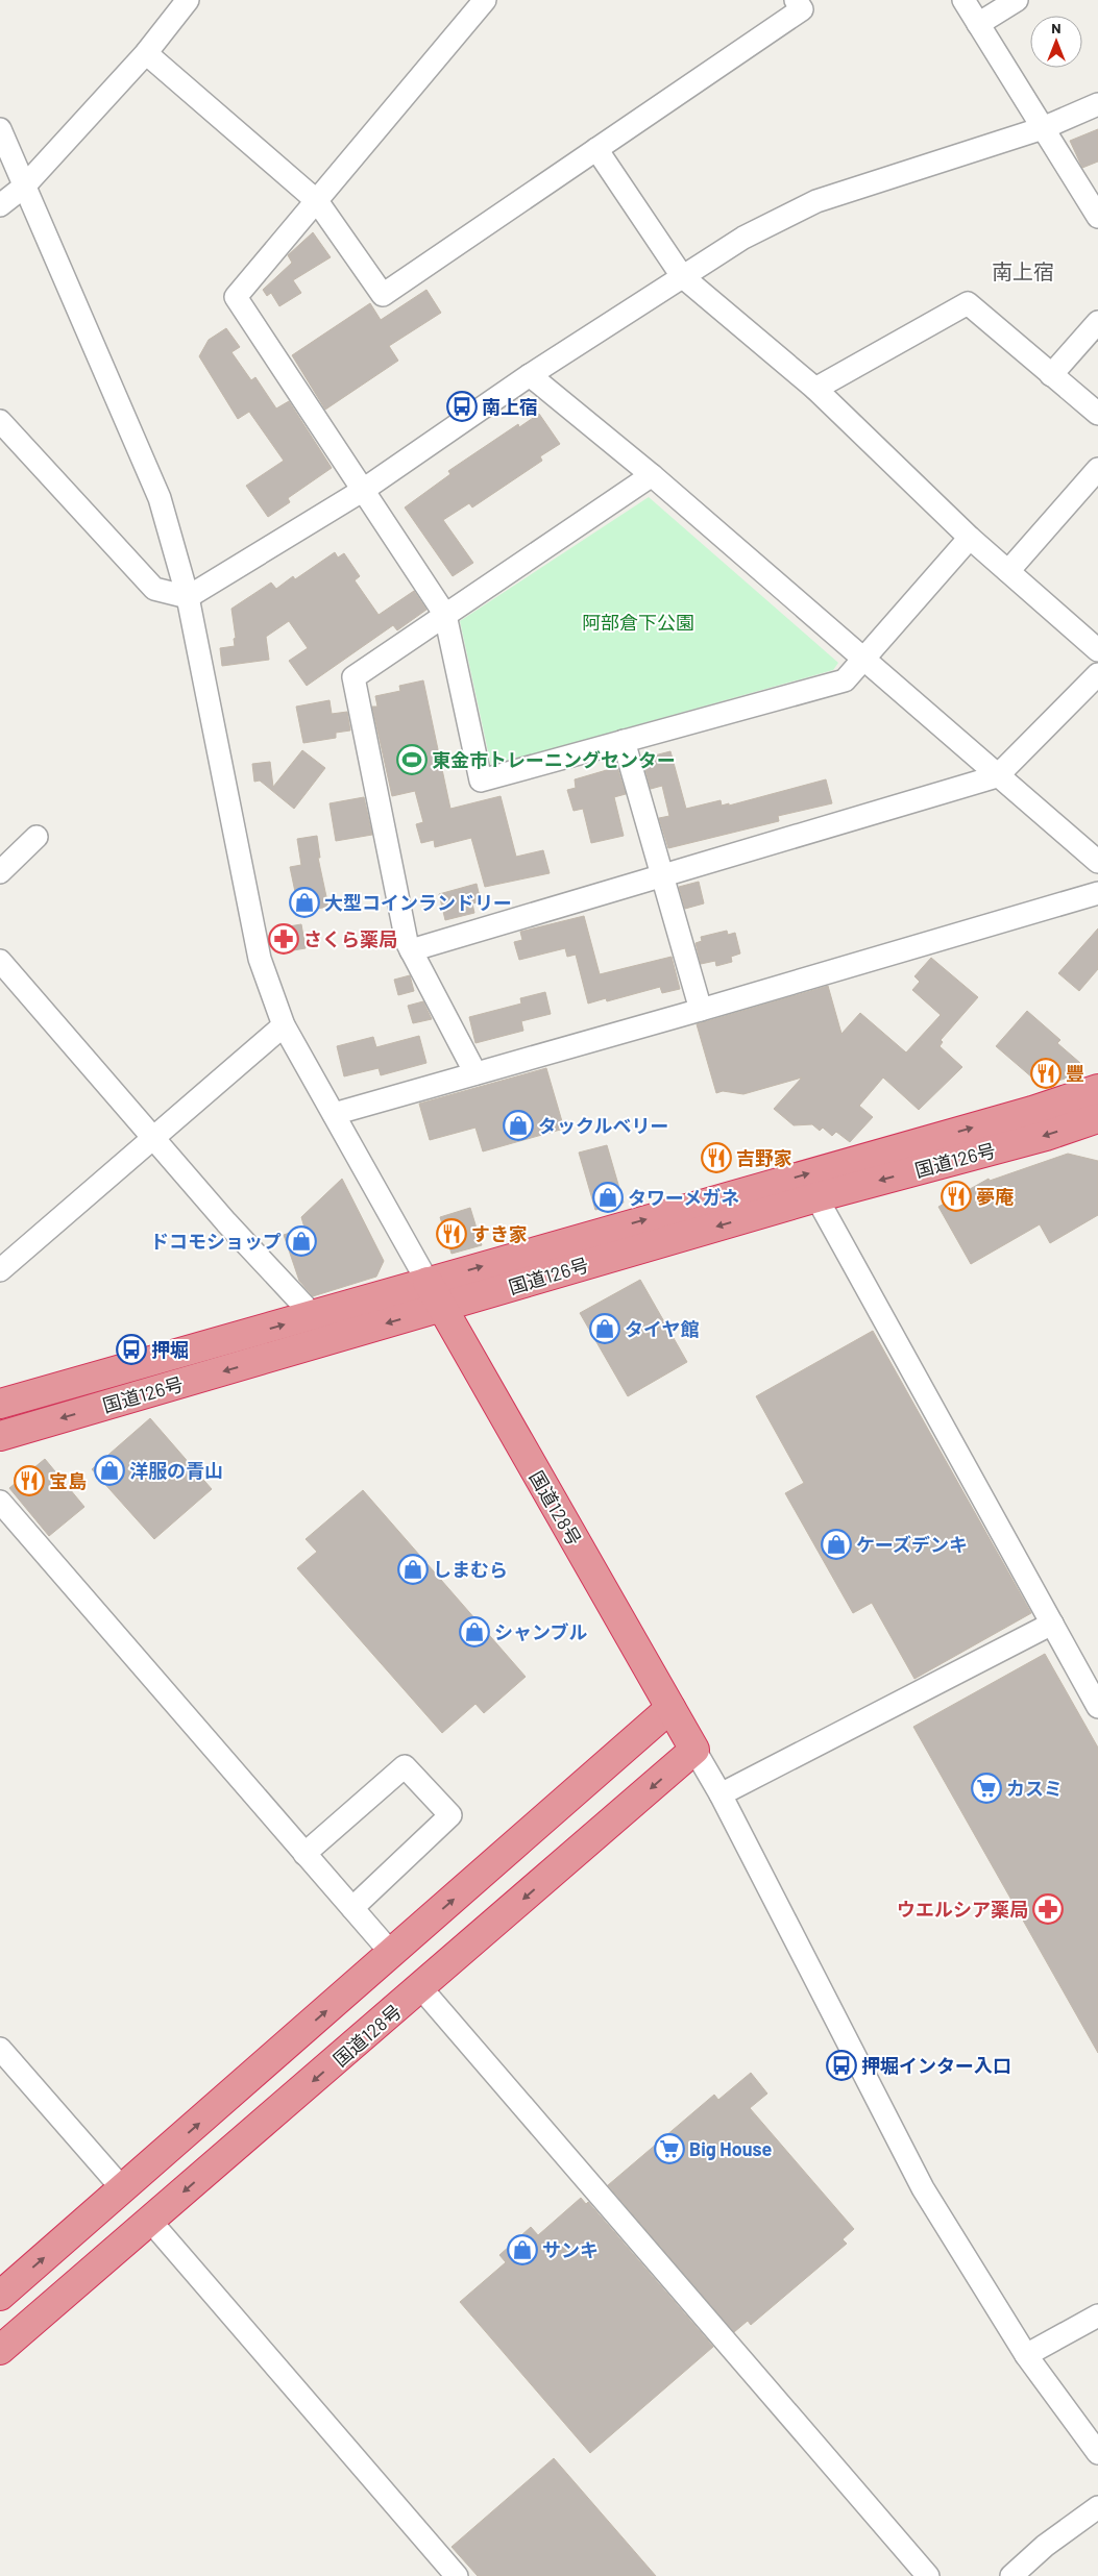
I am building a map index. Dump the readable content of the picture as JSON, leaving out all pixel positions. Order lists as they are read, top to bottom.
{
  "streets": {
    "highway": ["国道126号", "国道128号"]
  },
  "crossings": [
    ["国道126号", "国道128号"]
  ],
  "districts": ["南上宿"],
  "parks": ["阿部倉下公園"],
  "places": {
    "bus stop": ["南上宿", "押堀", "押堀インター入口"],
    "sports": ["東金市トレーニングセンター"],
    "shop": [
      "大型コインランドリー",
      "タックルベリー",
      "タワーメガネ",
      "ドコモショップ",
      "タイヤ館",
      "洋服の青山",
      "ケーズデンキ",
      "しまむら",
      "シャンブル",
      "サンキ"
    ],
    "pharmacy": ["さくら薬局", "ウエルシア薬局"],
    "restaurant": [
      "豐",
      "吉野家",
      "夢庵",
      "すき家",
      "宝島"
    ],
    "supermarket": ["カスミ", "Big House"]
  },
  "north": "top"
}
